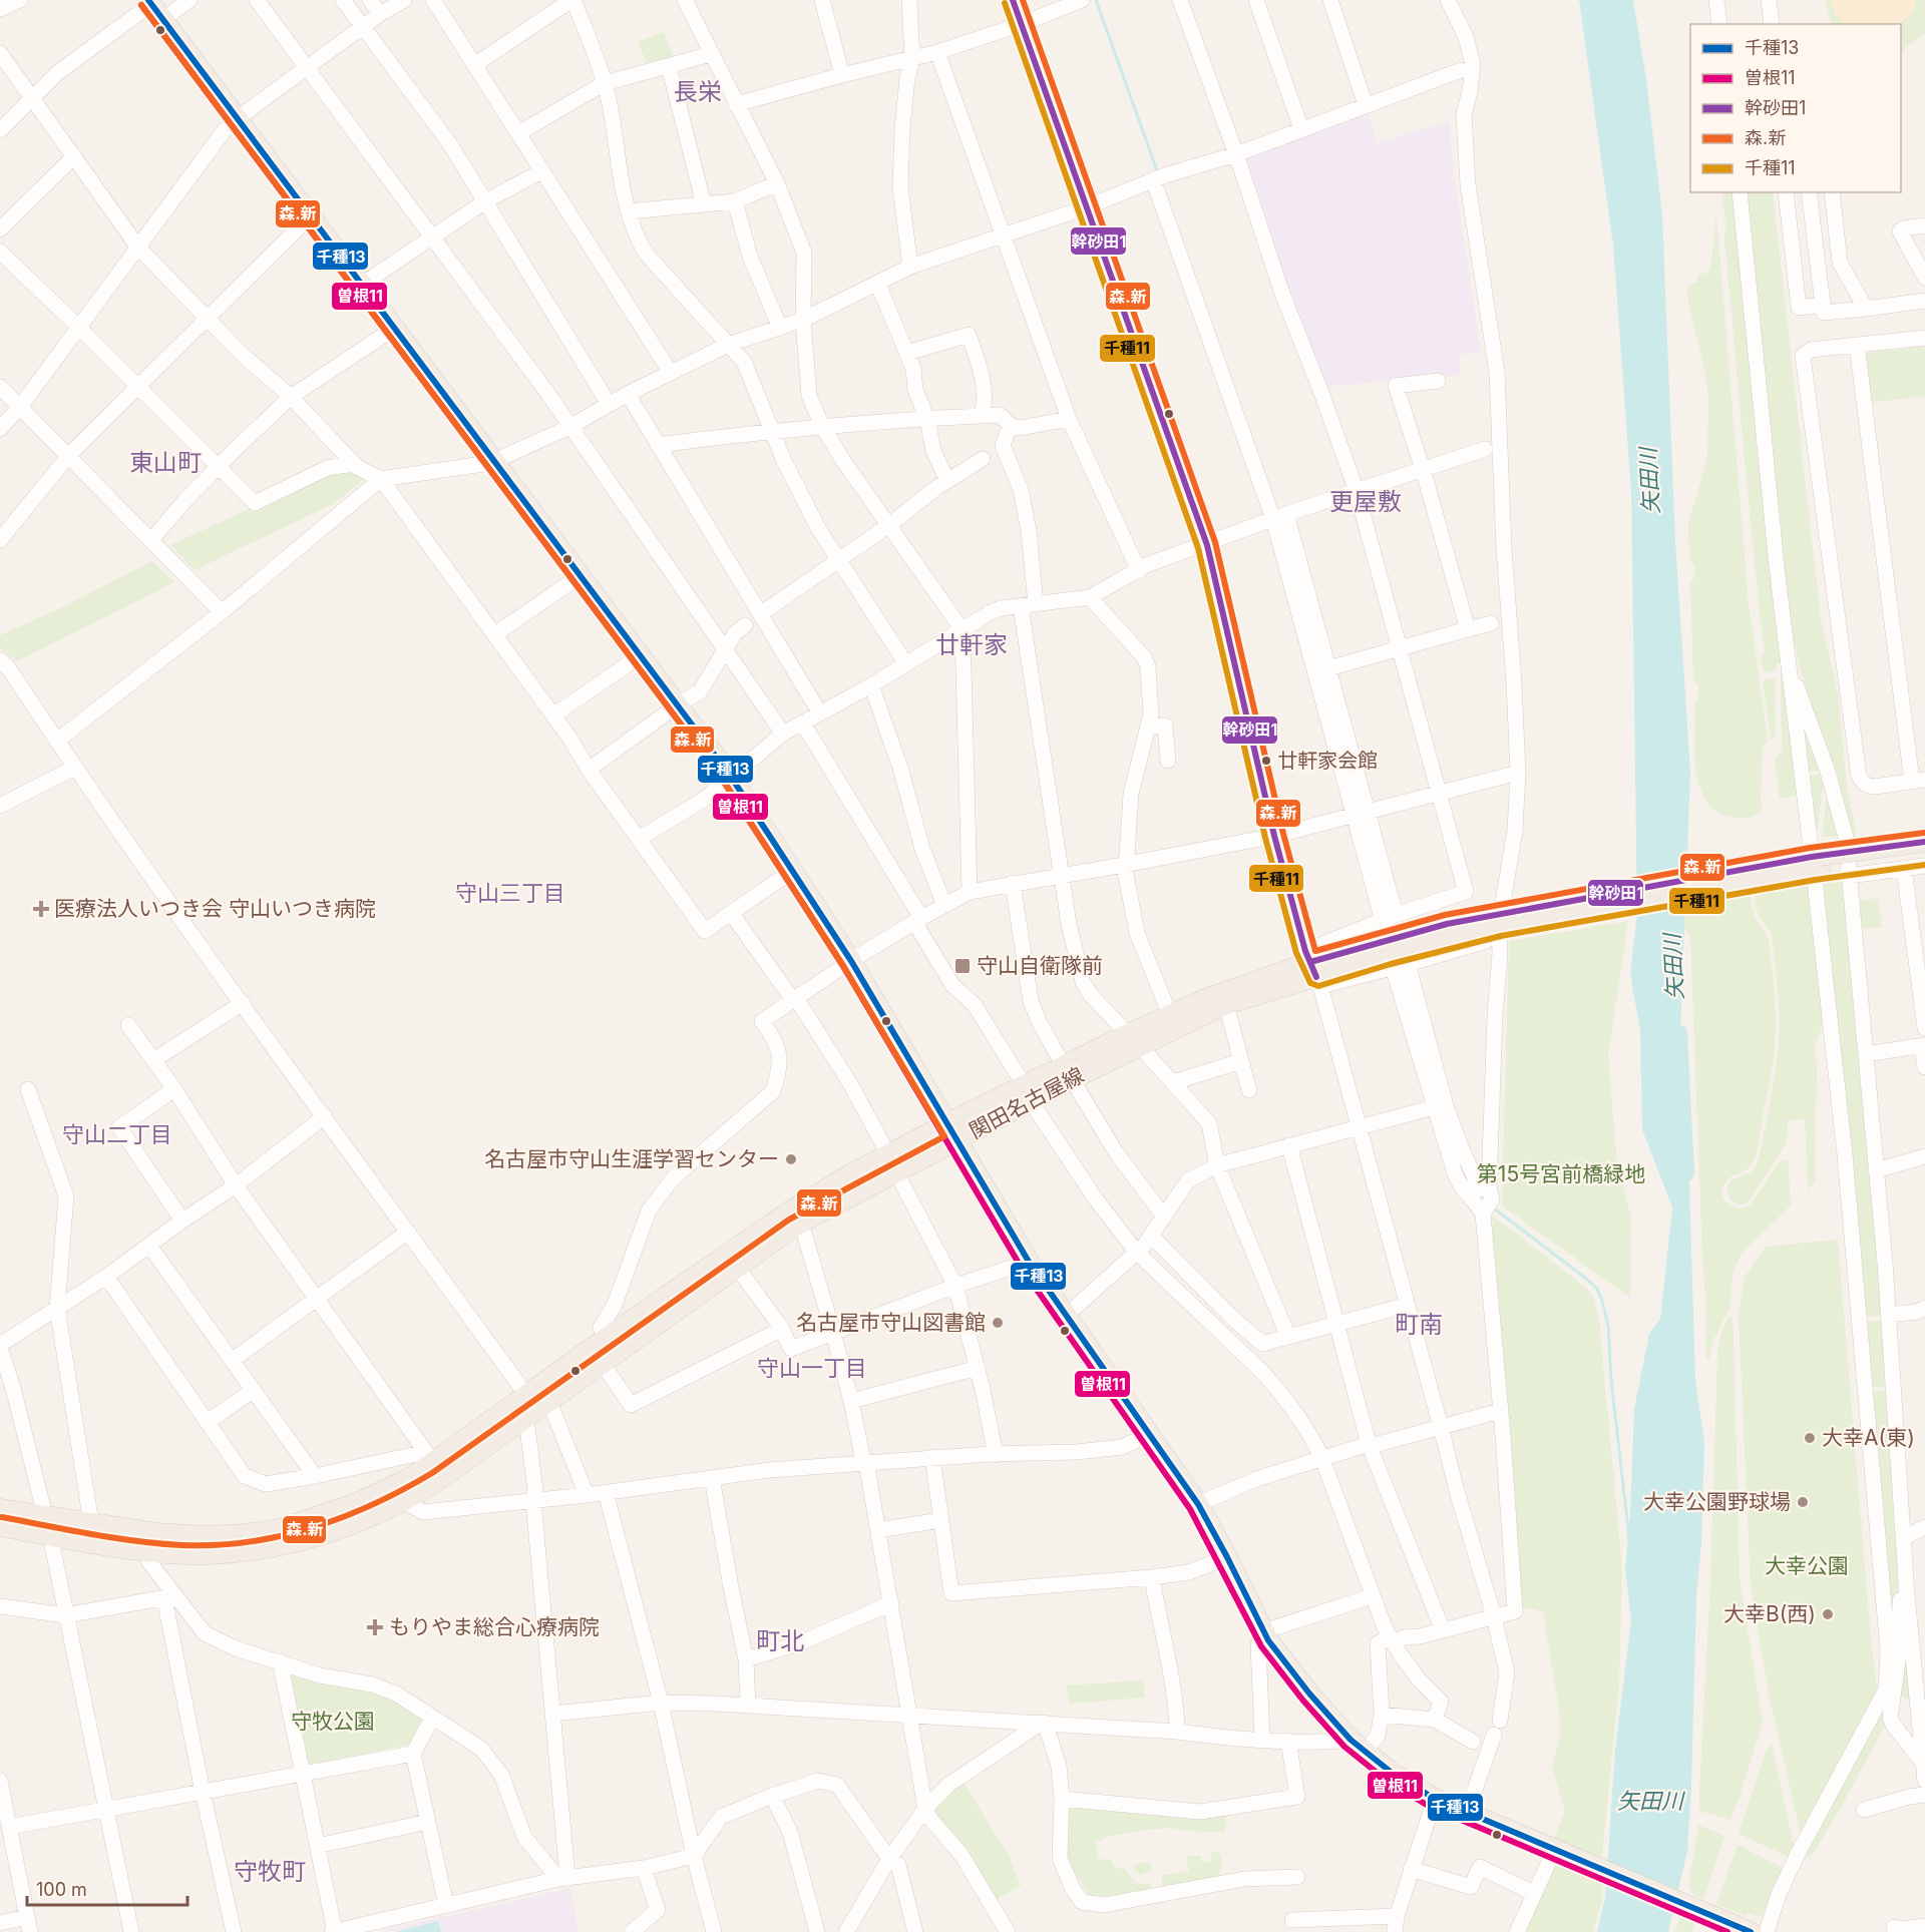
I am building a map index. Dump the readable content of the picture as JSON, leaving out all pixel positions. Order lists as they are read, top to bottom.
{
  "streets": {
    "main road": ["関田名古屋線"]
  },
  "districts": [
    "長栄",
    "東山町",
    "更屋敷",
    "廿軒家",
    "守山三丁目",
    "守山二丁目",
    "町南",
    "守山一丁目",
    "町北",
    "守牧町"
  ],
  "water": ["矢田川"],
  "parks": ["第15号宮前橋緑地", "大幸公園", "守牧公園"],
  "places": {
    "other": [
      "廿軒家会館",
      "名古屋市守山生涯学習センター",
      "名古屋市守山図書館",
      "大幸A(東)",
      "大幸公園野球場",
      "大幸B(西)"
    ],
    "health": ["医療法人いつき会 守山いつき病院", "もりやま総合心療病院"],
    "transit": ["守山自衛隊前"]
  },
  "lines": [
    "transit line 千種13",
    "transit line 幹砂田1",
    "transit line 森.新",
    "transit line 千種11",
    "transit line 曽根11"
  ],
  "legend": [
    "千種13",
    "曽根11",
    "幹砂田1",
    "森.新",
    "千種11"
  ],
  "scale_bar": "100 m"
}
